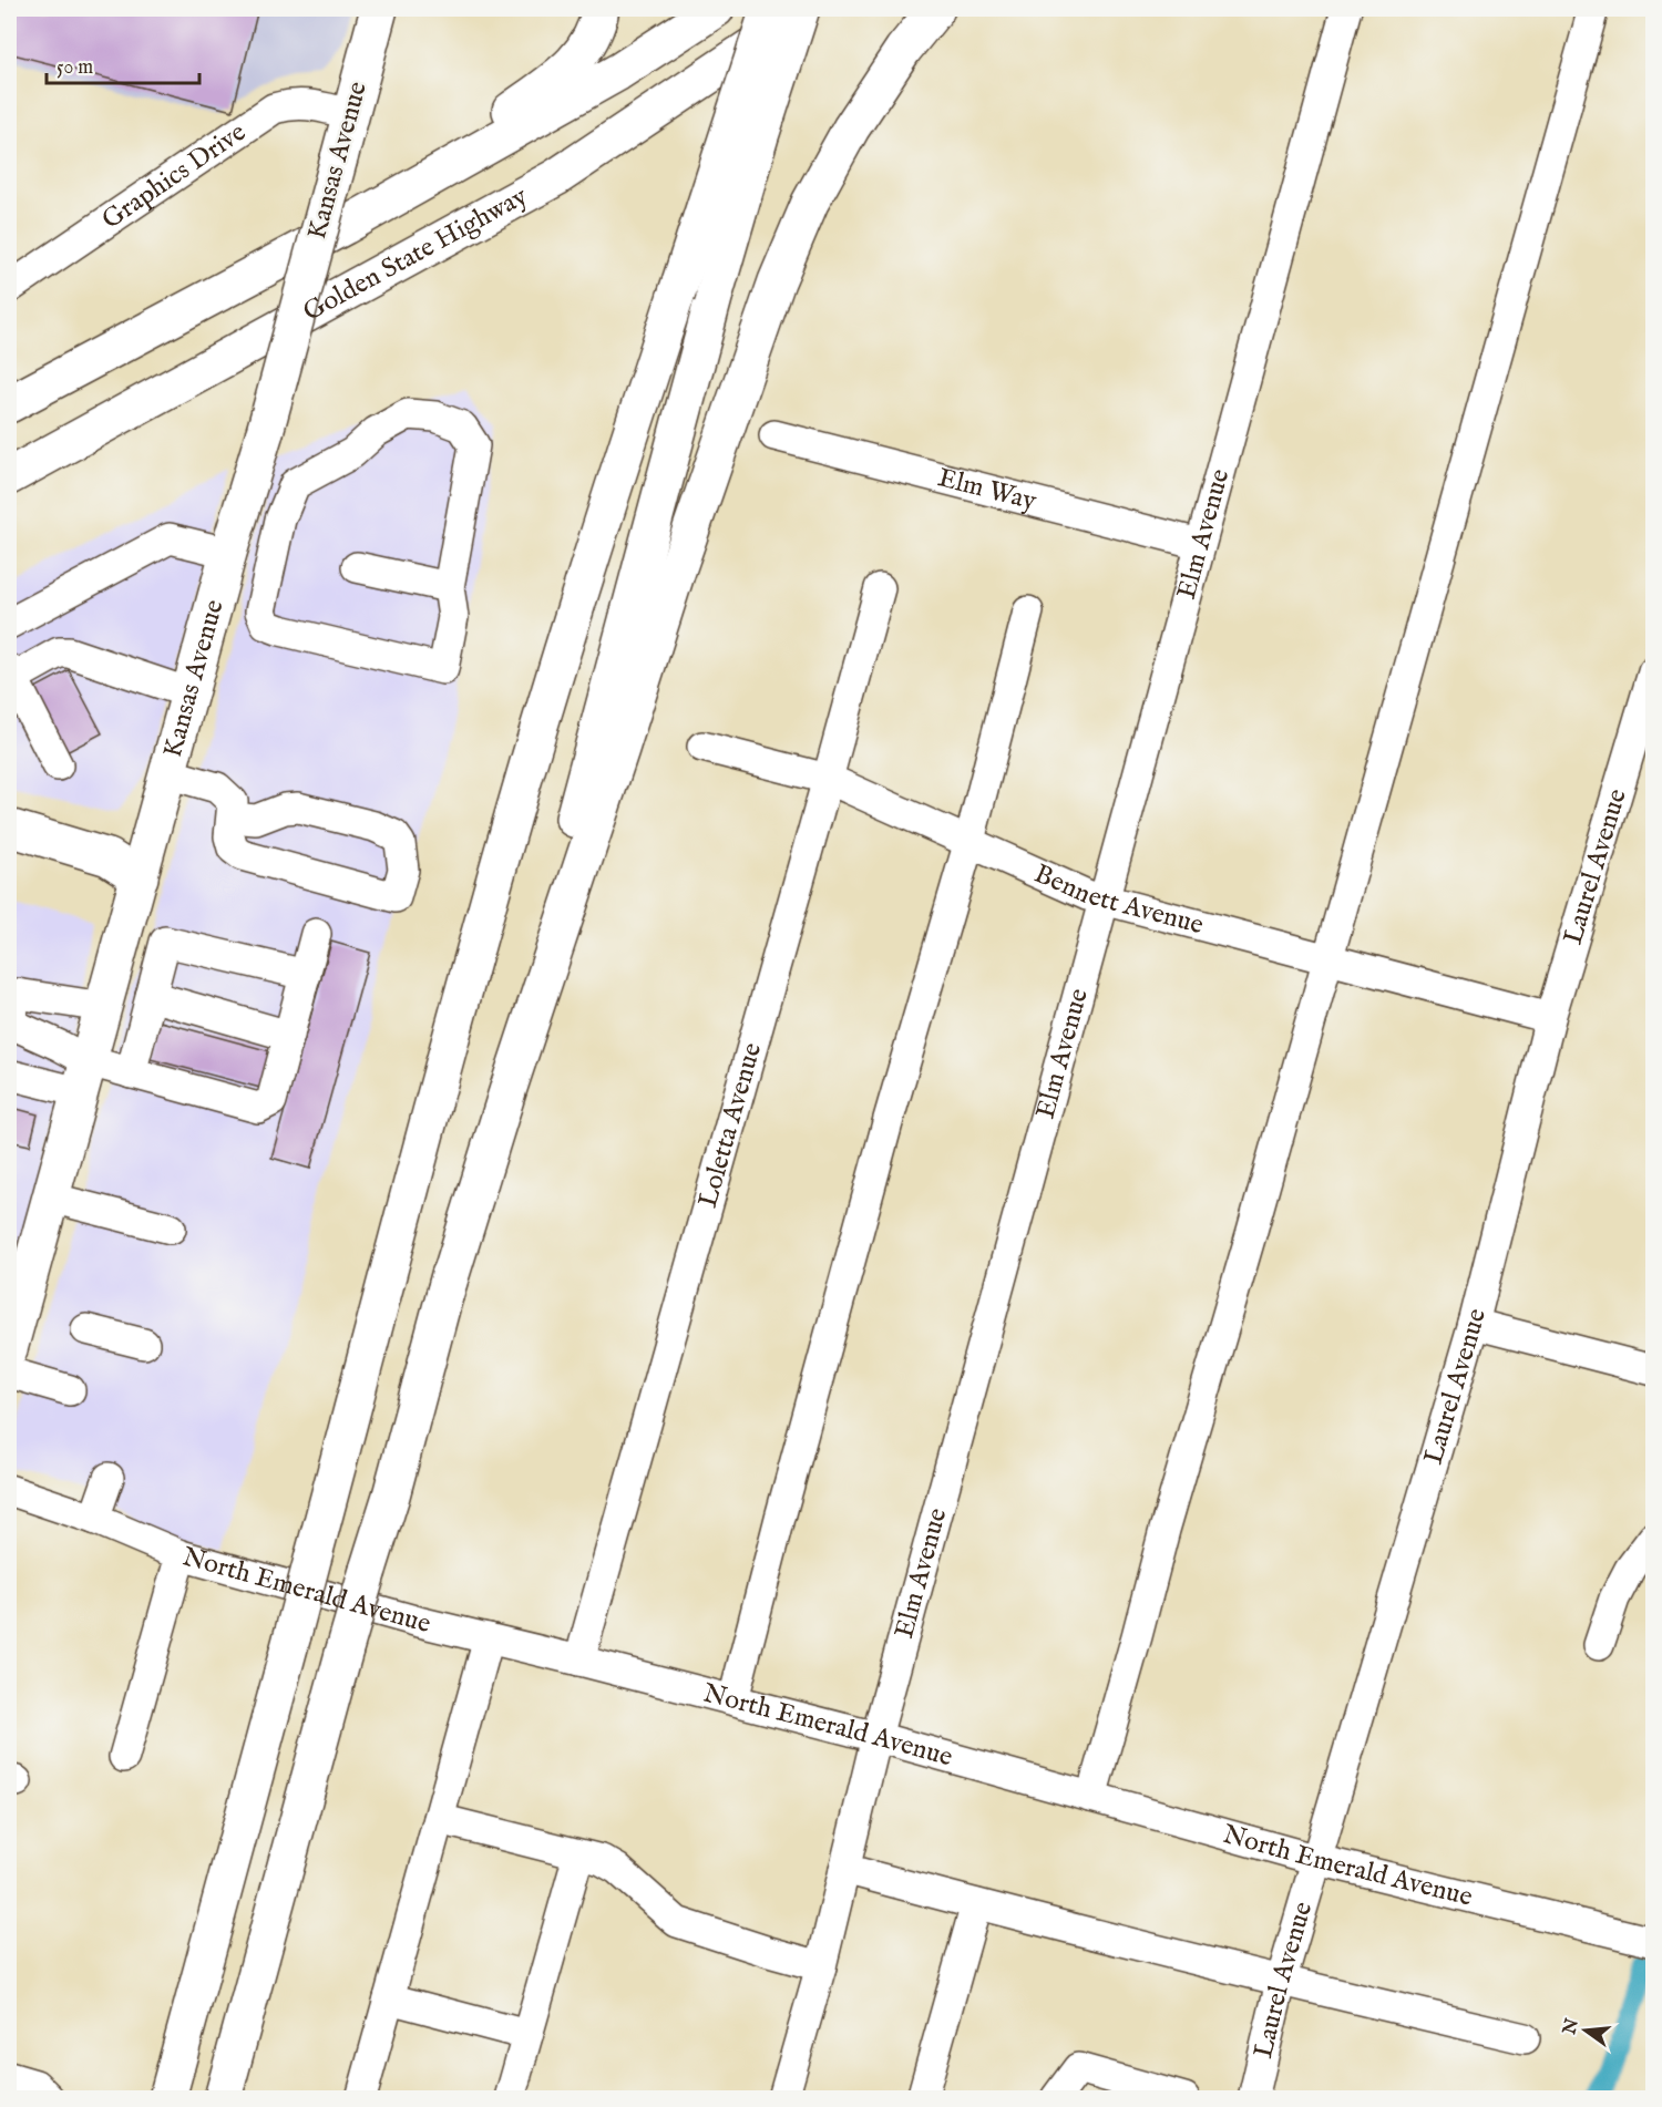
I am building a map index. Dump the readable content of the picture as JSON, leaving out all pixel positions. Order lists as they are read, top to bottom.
{
  "streets": {
    "main road": ["Kansas Avenue", "Golden State Highway"],
    "street": [
      "Graphics Drive",
      "Elm Way",
      "Elm Avenue",
      "Laurel Avenue",
      "Bennett Avenue",
      "Loletta Avenue",
      "North Emerald Avenue"
    ]
  },
  "crossings": [
    ["Kansas Avenue", "Graphics Drive"],
    ["Elm Way", "Elm Avenue"],
    ["Elm Avenue", "Bennett Avenue"],
    ["Elm Avenue", "North Emerald Avenue"],
    ["Laurel Avenue", "Bennett Avenue"],
    ["Laurel Avenue", "North Emerald Avenue"],
    ["Bennett Avenue", "Loletta Avenue"],
    ["Loletta Avenue", "North Emerald Avenue"]
  ],
  "scale_bar": "50 m",
  "north": "left"
}
